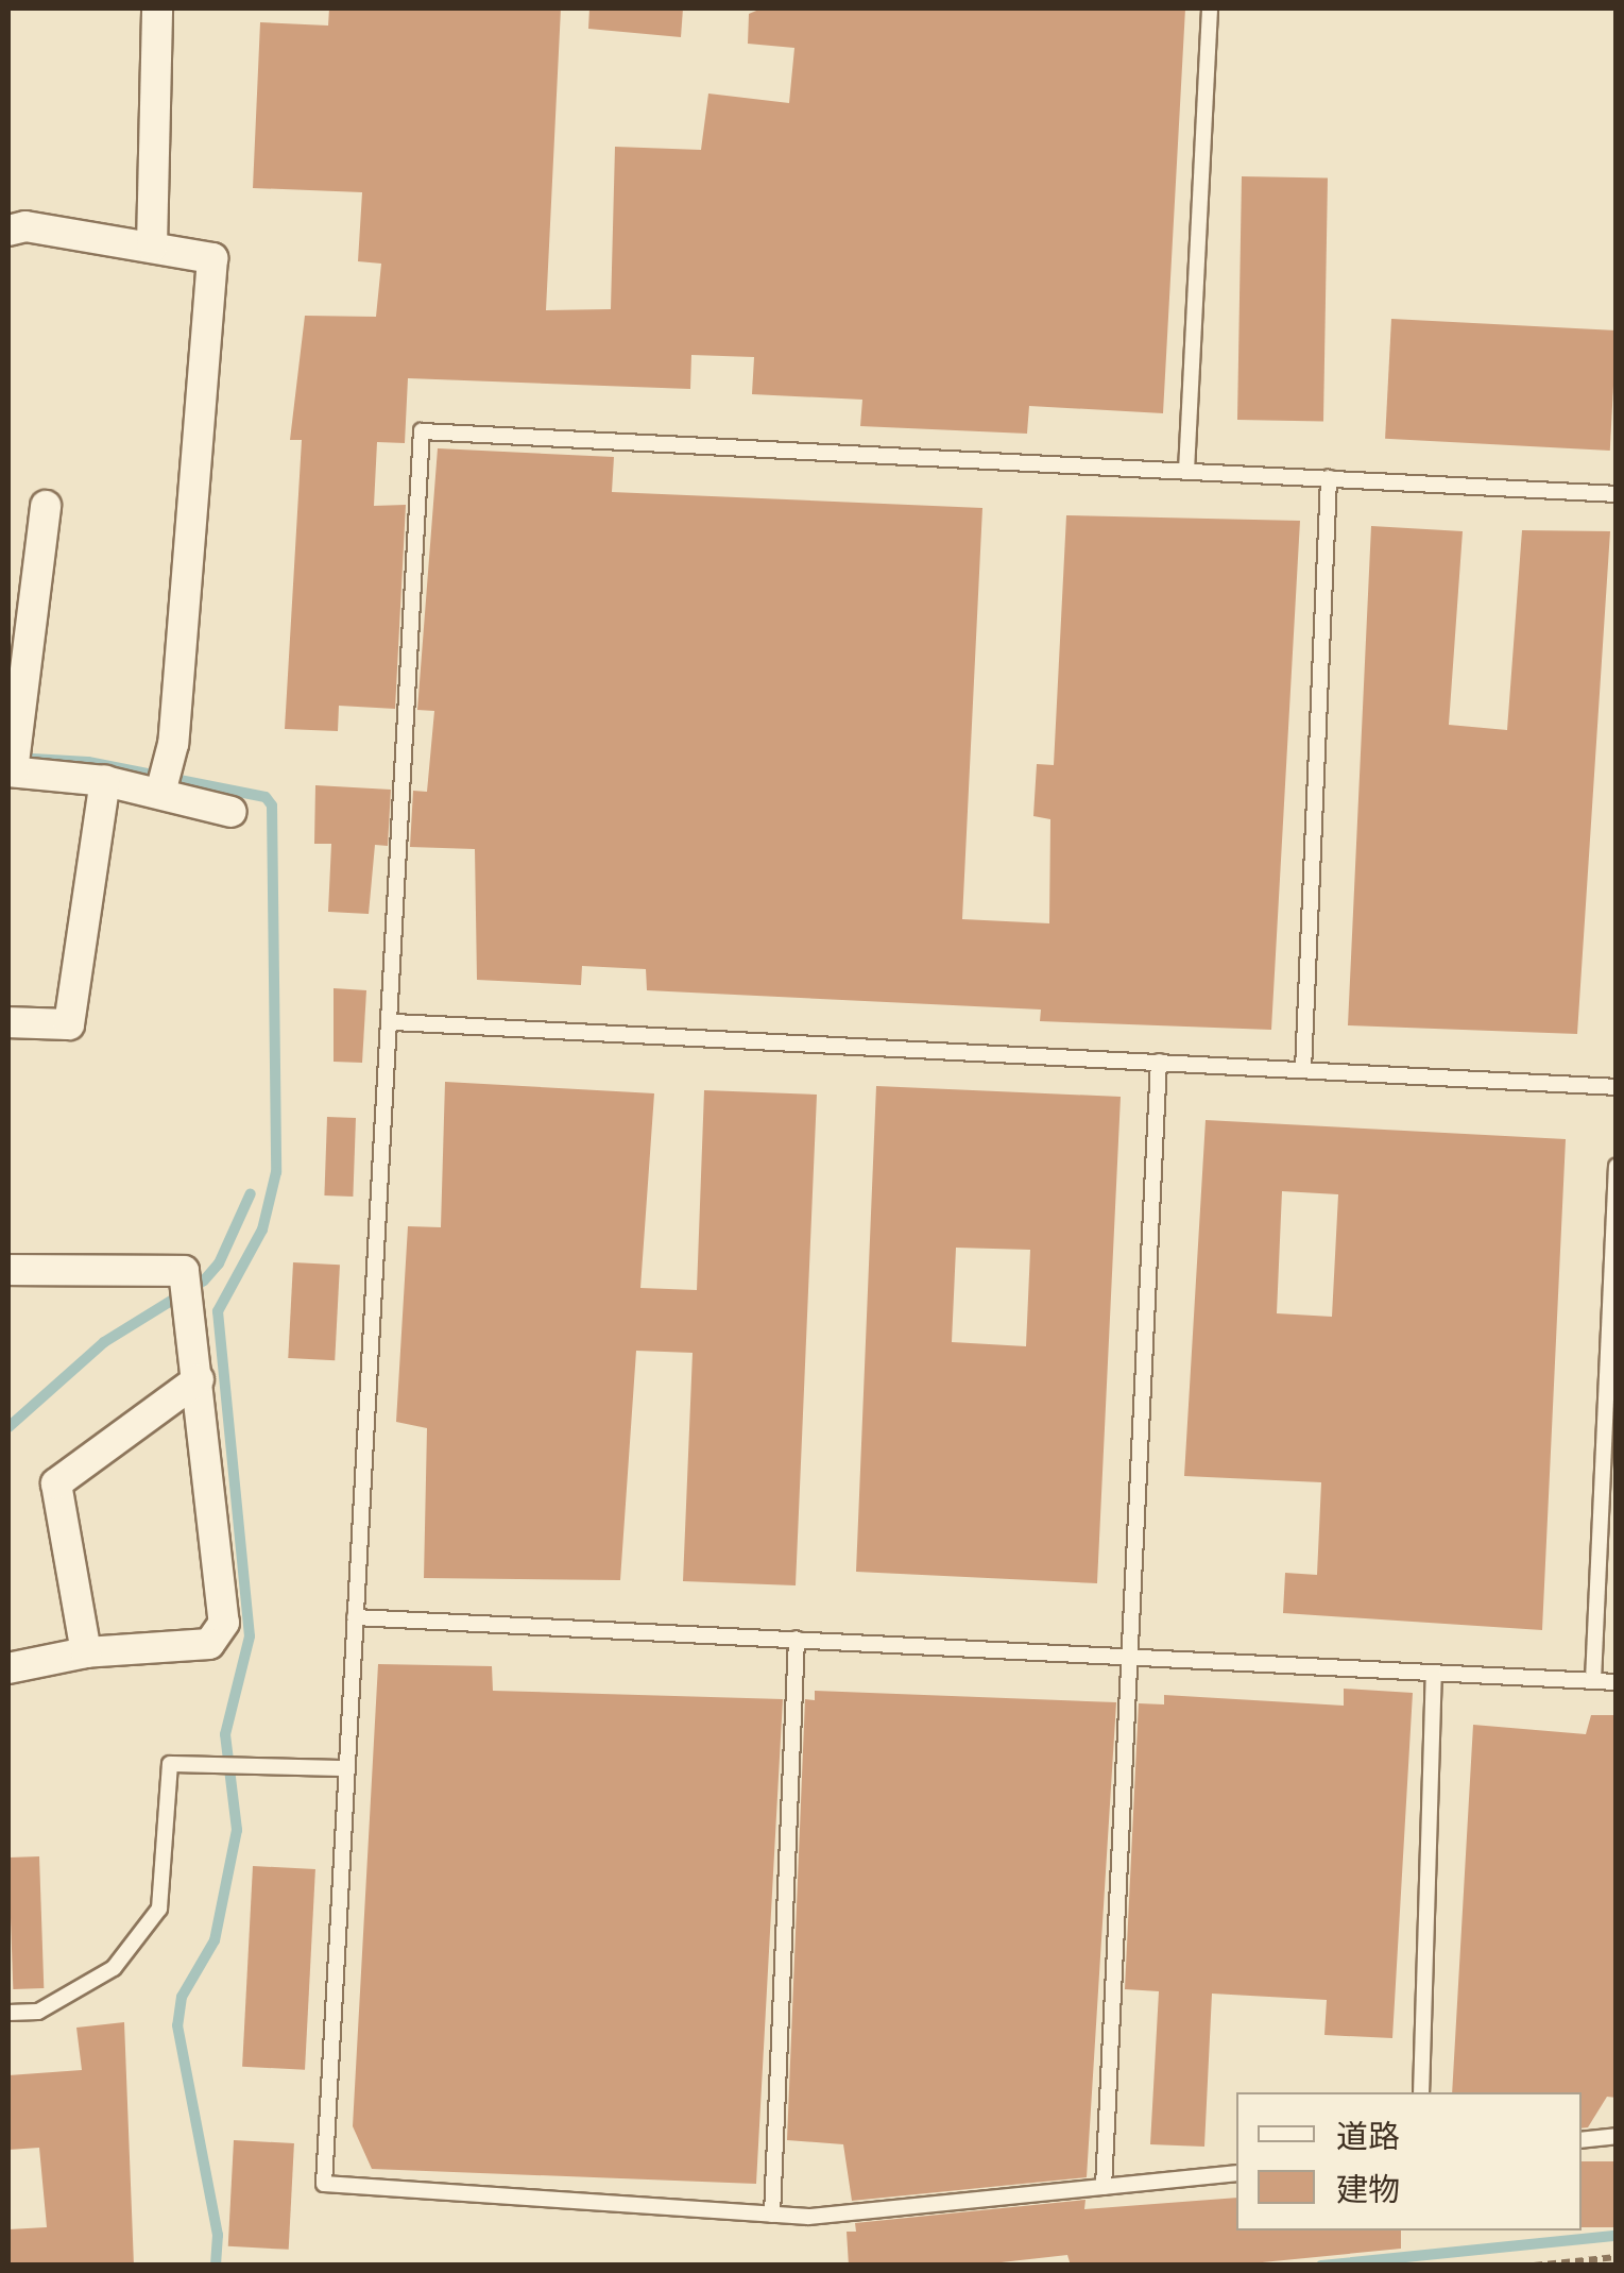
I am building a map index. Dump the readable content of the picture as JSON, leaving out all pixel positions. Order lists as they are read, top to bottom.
{
  "legend": ["道路", "建物"]
}
